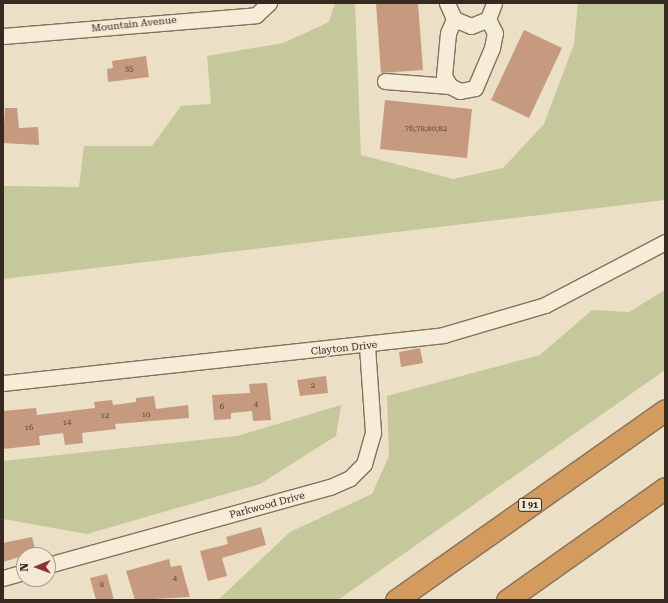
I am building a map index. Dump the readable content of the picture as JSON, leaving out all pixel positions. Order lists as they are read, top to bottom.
{
  "streets": {
    "highway": ["I 91"],
    "street": ["Mountain Avenue", "Clayton Drive", "Parkwood Drive"]
  },
  "crossings": [
    ["Clayton Drive", "Parkwood Drive"]
  ],
  "house_numbers": [
    "35",
    "76;78;80;82",
    "2",
    "4",
    "6",
    "10",
    "12",
    "14",
    "16",
    "4",
    "8"
  ],
  "north": "left"
}
